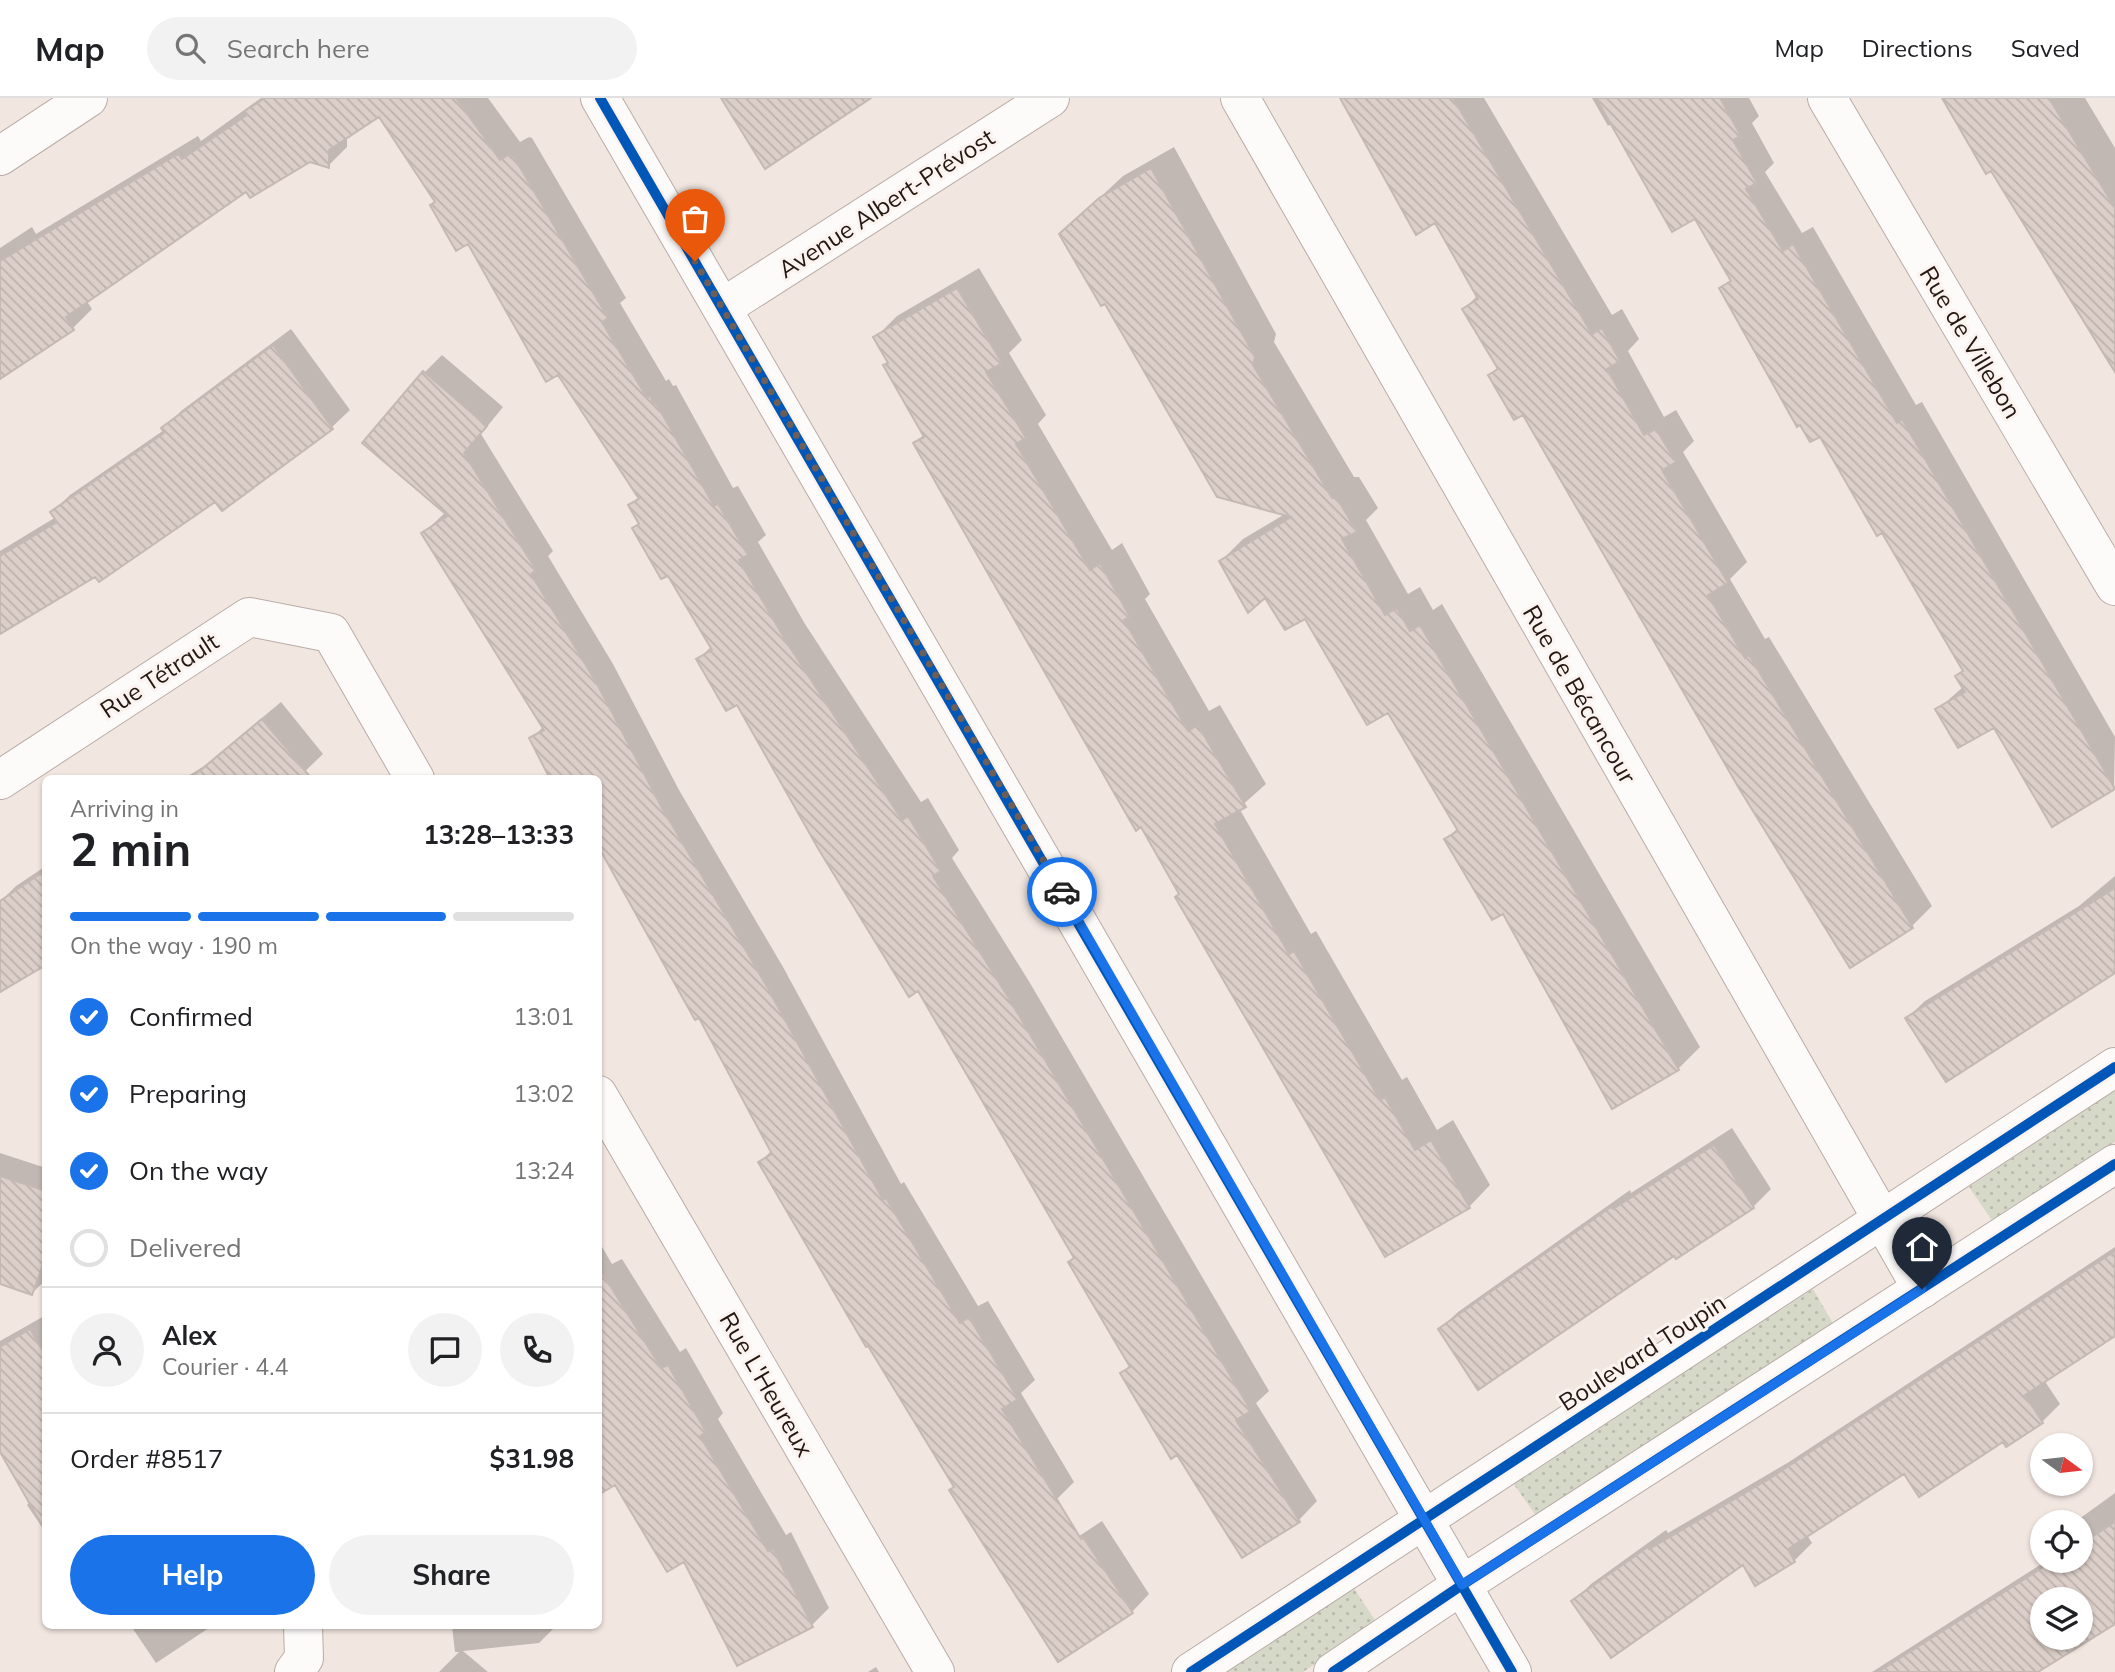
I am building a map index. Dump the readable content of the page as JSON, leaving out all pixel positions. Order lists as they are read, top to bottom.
{
  "streets": {
    "street": [
      "Avenue Albert-Prévost",
      "Rue de Villebon",
      "Rue Tétrault",
      "Rue de Bécancour",
      "Boulevard Toupin",
      "Rue L'Heureux"
    ]
  },
  "crossings": [
    ["Rue de Bécancour", "Boulevard Toupin"]
  ],
  "north": "right",
  "page": {
    "header": "Map",
    "search": "Search here",
    "nav": ["Map", "Directions", "Saved"],
    "heading": ["2 min", "Arriving in", "13:28–13:33"],
    "panel": [
      "Alex",
      "Courier · 4.4",
      "Order #8517",
      "$31.98"
    ],
    "bar": "On the way · 190 m",
    "list": [
      ["Confirmed", "13:01"],
      ["Preparing", "13:02"],
      ["On the way", "13:24"],
      "Delivered"
    ],
    "buttons": ["Help", "Share"]
  }
}
